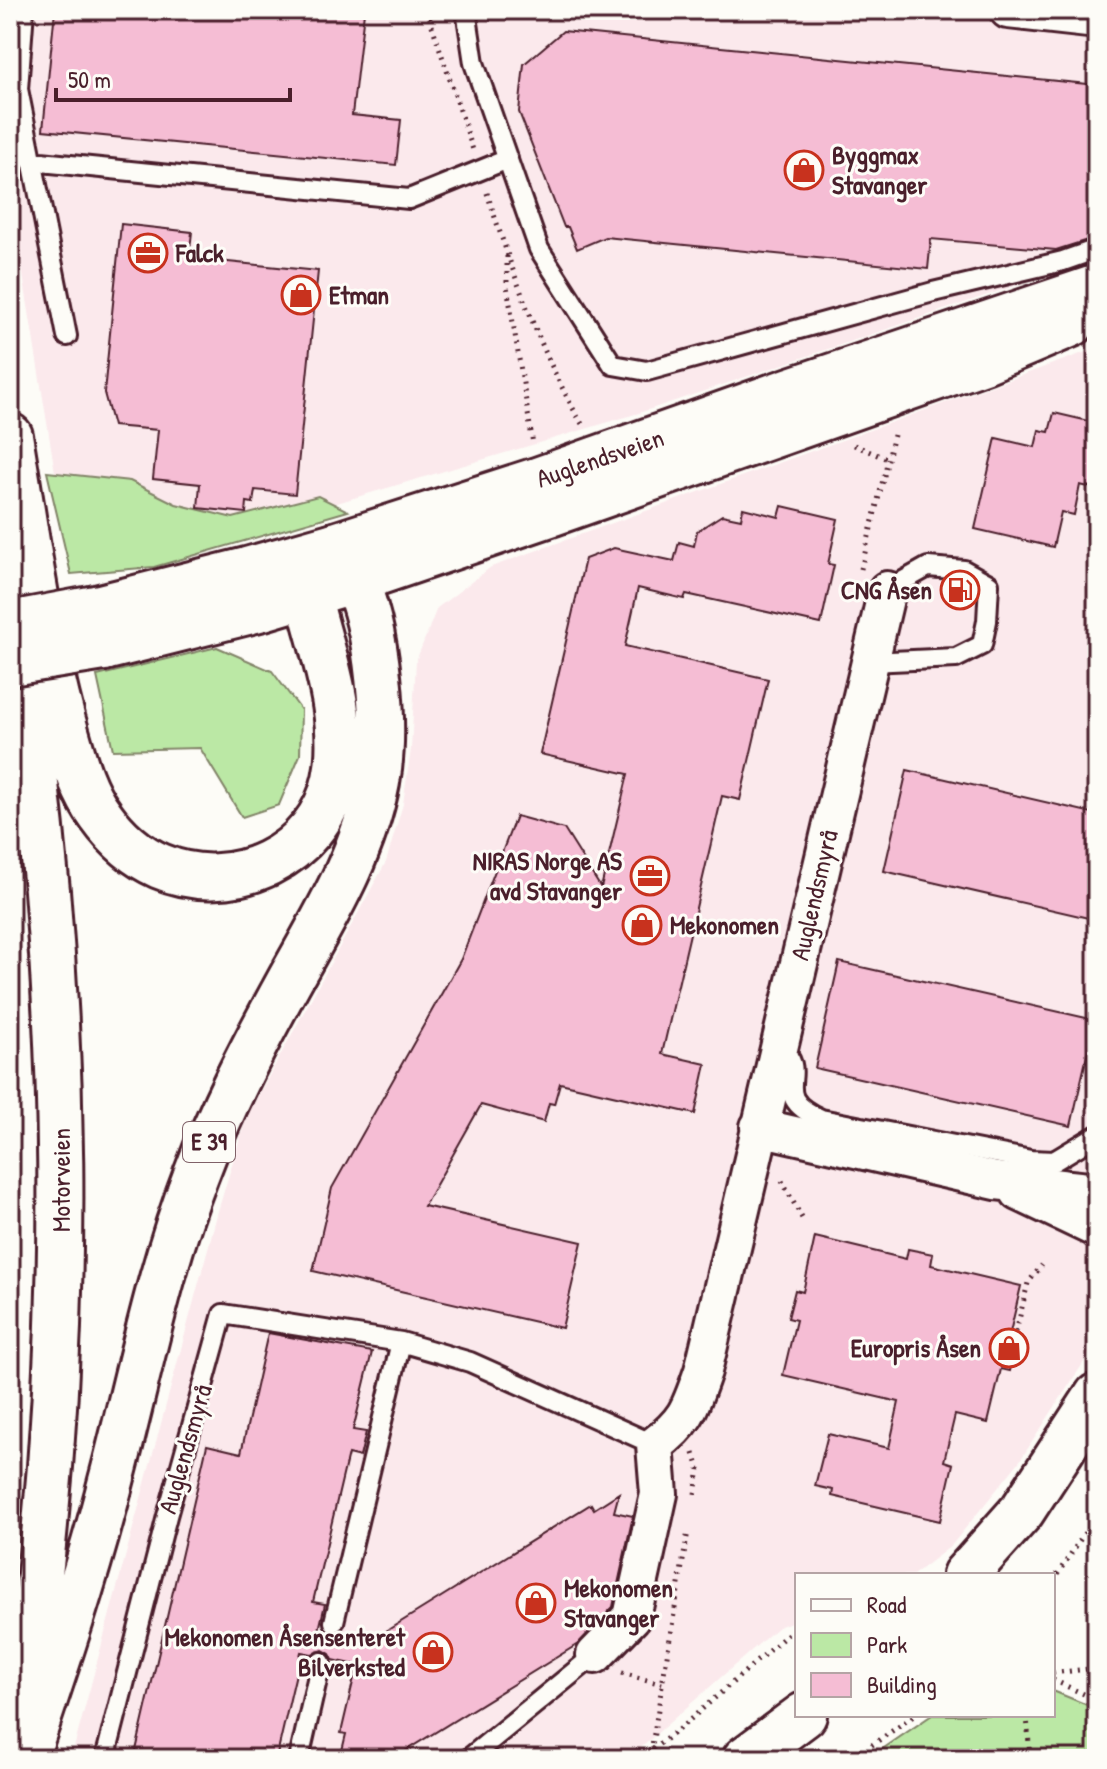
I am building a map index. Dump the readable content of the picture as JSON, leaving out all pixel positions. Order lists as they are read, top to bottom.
{
  "streets": {
    "main road": ["Auglendsveien", "E 39", "Motorveien"],
    "street": ["Auglendsmyrå"]
  },
  "crossings": [
    ["Auglendsveien", "E 39"]
  ],
  "places": {
    "shop": [
      "Byggmax Stavanger",
      "Etman",
      "Mekonomen",
      "Europris Åsen",
      "Mekonomen Stavanger",
      "Mekonomen Åsensenteret Bilverksted"
    ],
    "office": ["Falck", "NIRAS Norge AS avd Stavanger"],
    "fuel station": ["CNG Åsen"]
  },
  "legend": ["Road", "Park", "Building"],
  "scale_bar": "50 m"
}
